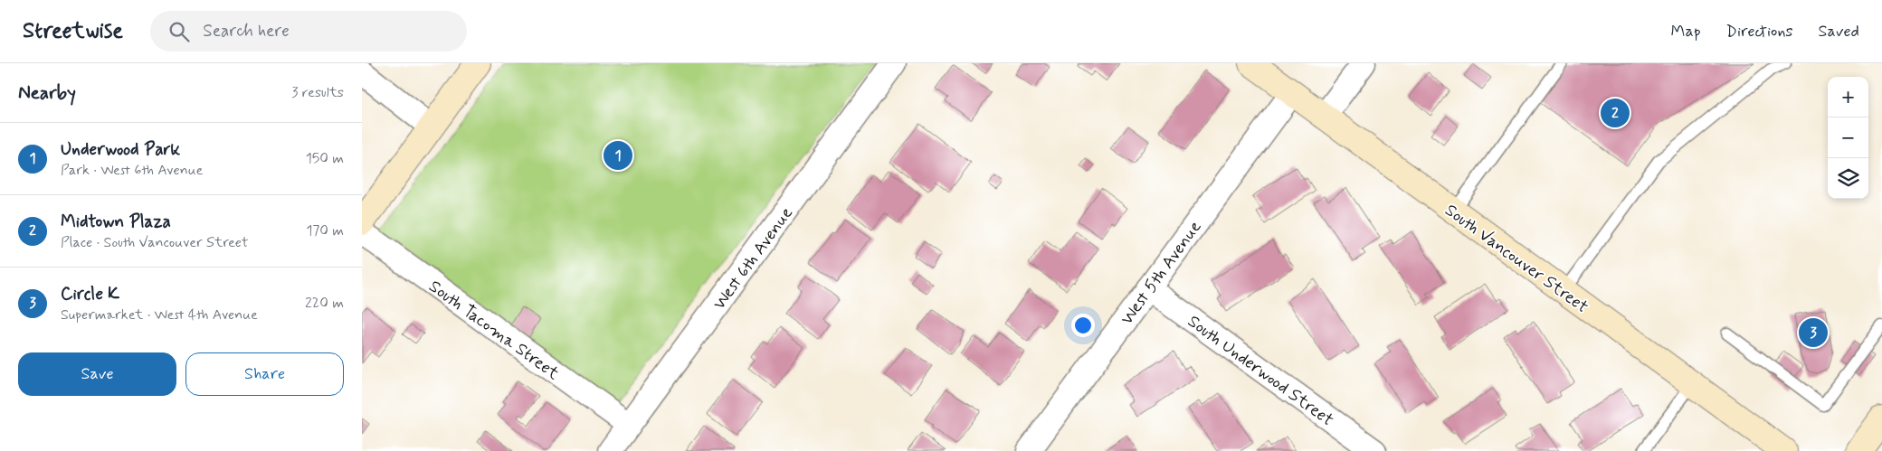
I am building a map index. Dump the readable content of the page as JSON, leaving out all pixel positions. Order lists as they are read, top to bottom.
{
  "streets": {
    "street": [
      "West 6th Avenue",
      "South Vancouver Street",
      "West 5th Avenue",
      "South Tacoma Street",
      "South Underwood Street"
    ]
  },
  "crossings": [
    ["West 6th Avenue", "South Tacoma Street"],
    ["South Vancouver Street", "West 5th Avenue"],
    ["West 5th Avenue", "South Underwood Street"]
  ],
  "page": {
    "header": "Streetwise",
    "search": "Search here",
    "nav": ["Map", "Directions", "Saved"],
    "heading": ["Nearby", "3 results"],
    "map_buttons": ["+", "−"],
    "pins": ["2", "1", "3"],
    "list": [
      {
        "mark": "1",
        "name": "Underwood Park",
        "note": "Park · West 6th Avenue",
        "value": "150 m"
      },
      {
        "mark": "2",
        "name": "Midtown Plaza",
        "note": "Place · South Vancouver Street",
        "value": "170 m"
      },
      {
        "mark": "3",
        "name": "Circle K",
        "note": "Supermarket · West 4th Avenue",
        "value": "220 m"
      }
    ],
    "buttons": ["Save", "Share"]
  }
}
